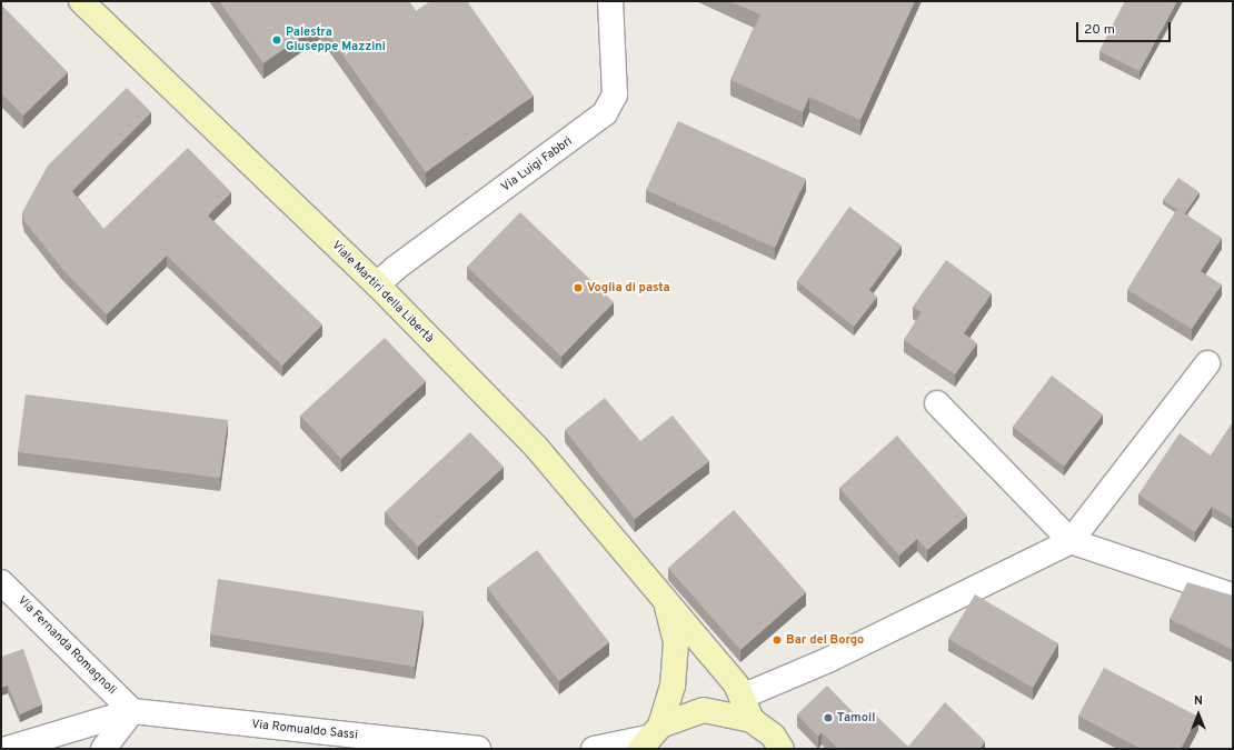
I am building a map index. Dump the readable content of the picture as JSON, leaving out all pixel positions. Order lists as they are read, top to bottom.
{
  "streets": {
    "main road": ["Viale Martiri della Libertà"],
    "street": ["Via Luigi Fabbri", "Via Fernanda Romagnoli", "Via Romualdo Sassi"]
  },
  "crossings": [
    ["Via Luigi Fabbri", "Viale Martiri della Libertà"],
    ["Via Fernanda Romagnoli", "Via Romualdo Sassi"]
  ],
  "places": [
    "Palestra Giuseppe Mazzini",
    "Voglia di pasta",
    "Bar del Borgo",
    "Tamoil"
  ],
  "scale_bar": "20 m",
  "north": "top"
}
